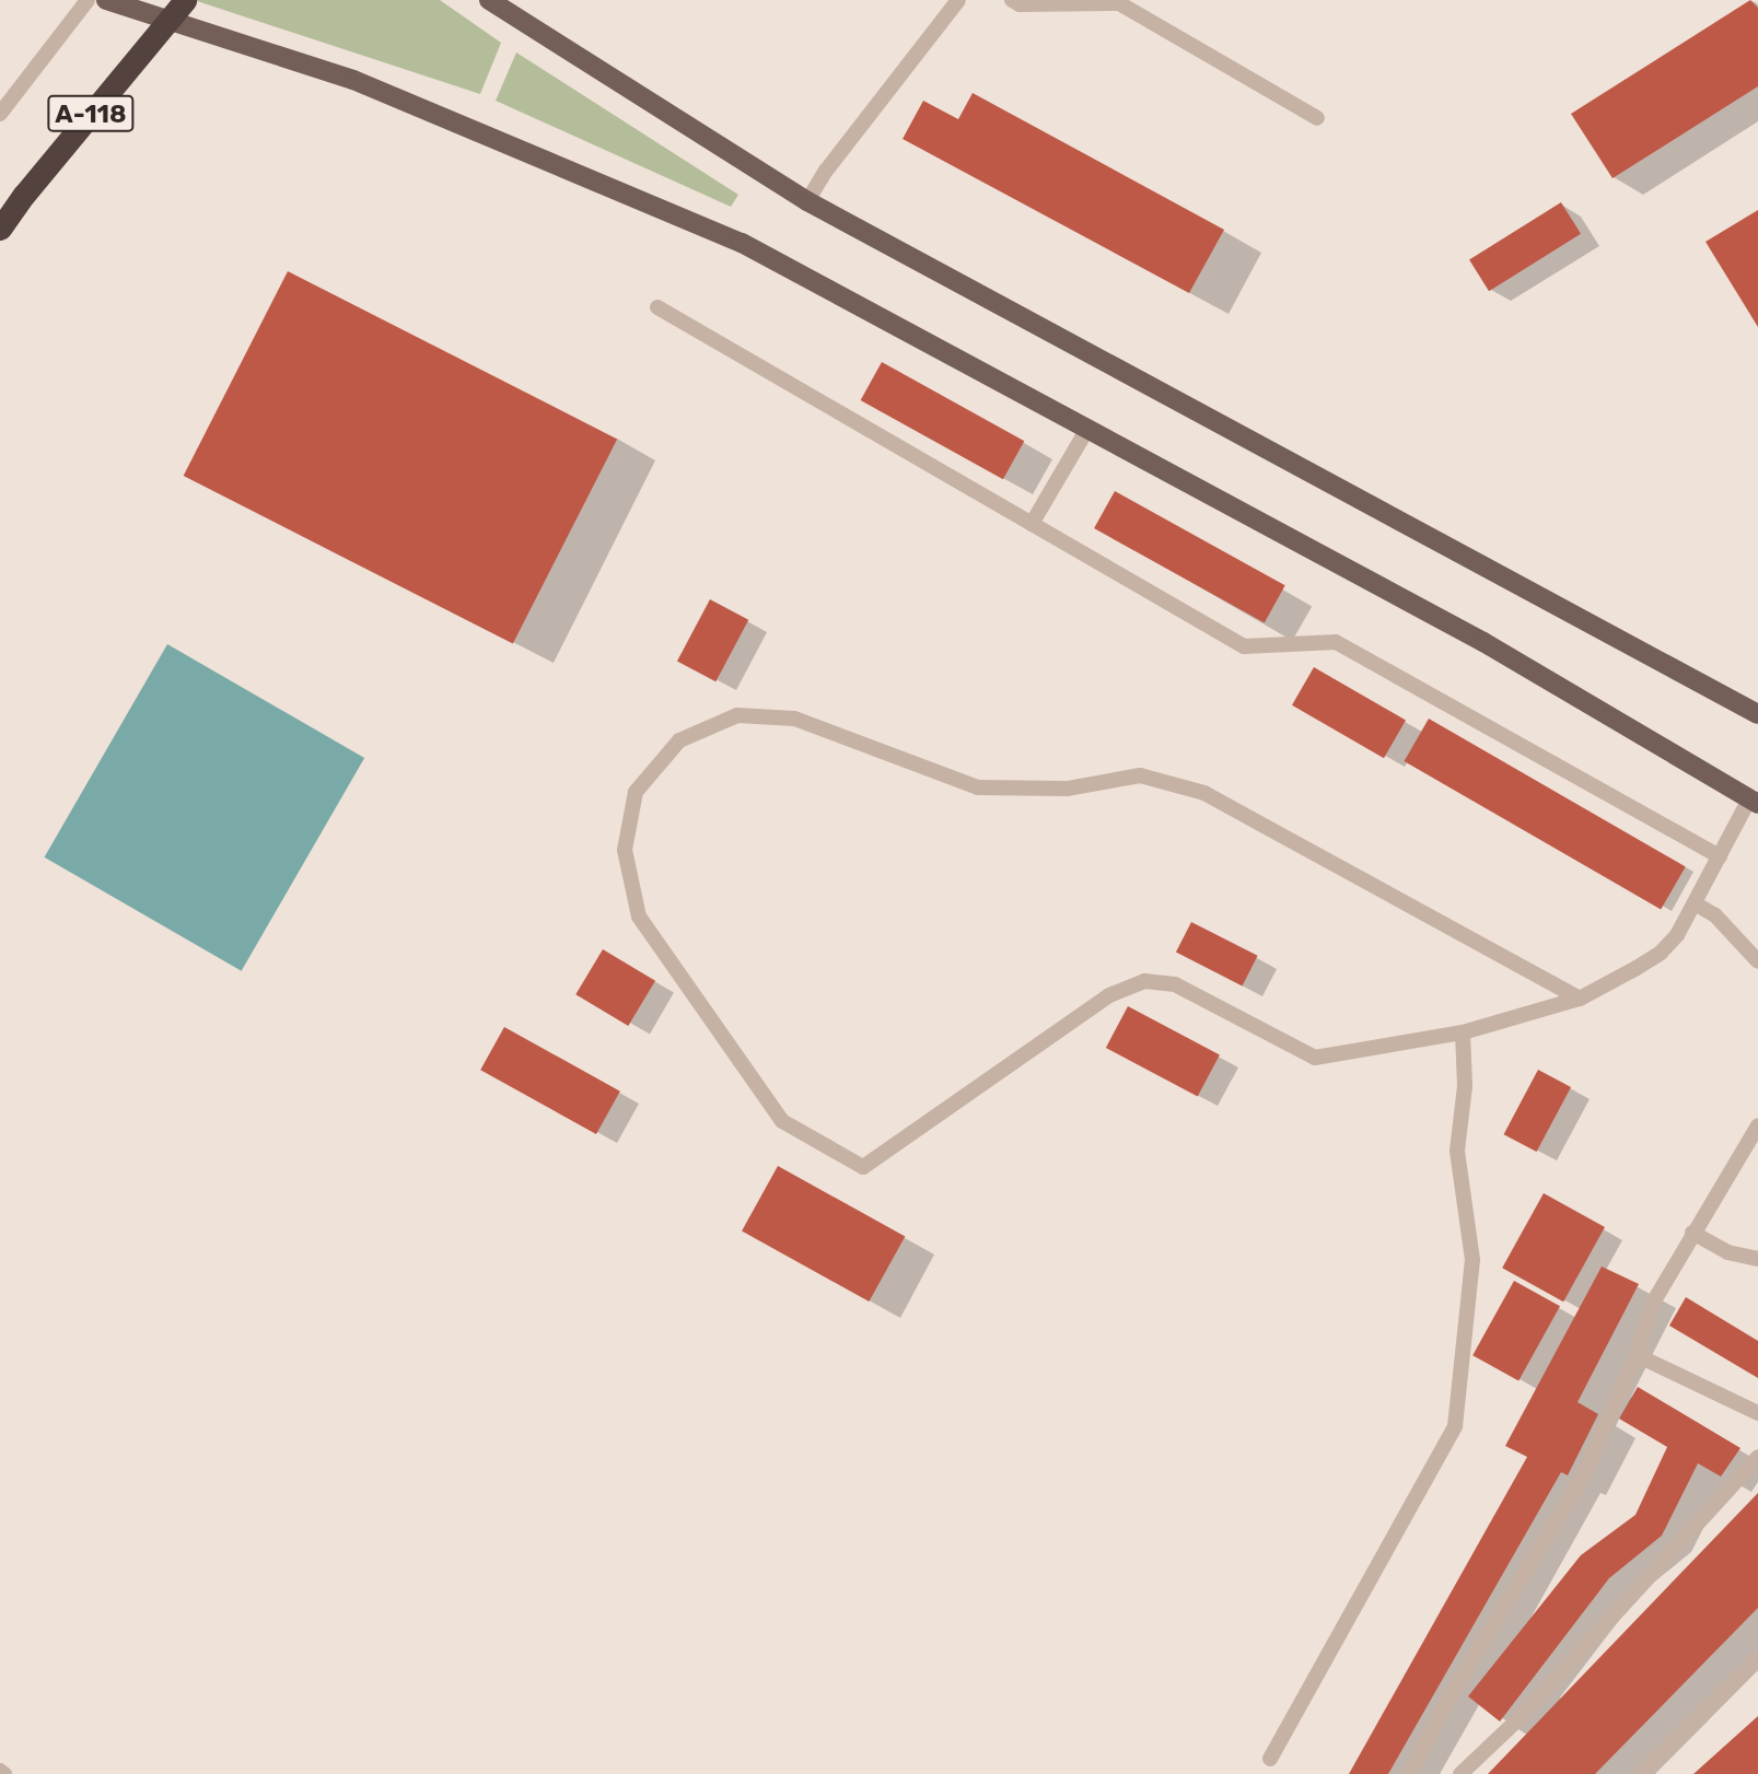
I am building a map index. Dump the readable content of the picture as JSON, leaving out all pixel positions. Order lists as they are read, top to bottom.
{
  "streets": {
    "highway": ["А-118"]
  }
}
